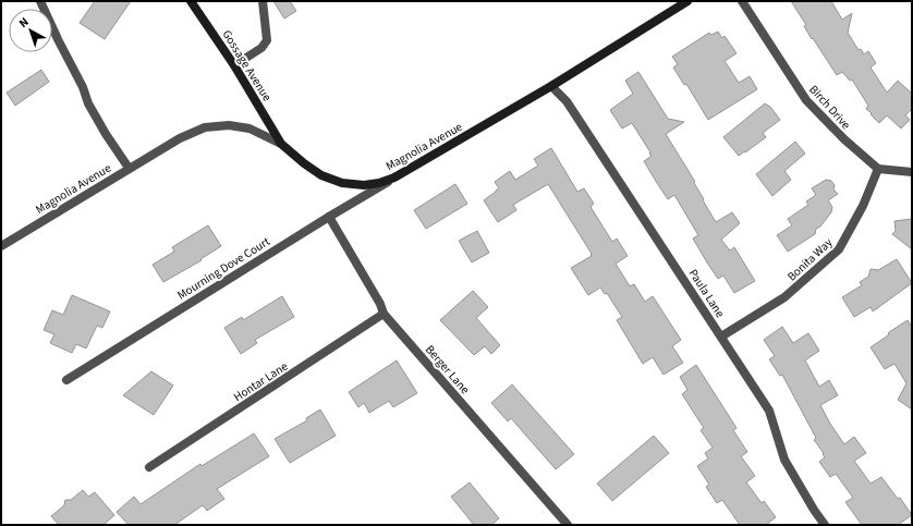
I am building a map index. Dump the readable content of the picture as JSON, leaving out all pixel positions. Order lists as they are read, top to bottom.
{
  "streets": {
    "street": [
      "Gossage Avenue",
      "Birch Drive",
      "Magnolia Avenue",
      "Bonita Way",
      "Mourning Dove Court",
      "Paula Lane",
      "Berger Lane",
      "Hontar Lane"
    ]
  },
  "crossings": [
    ["Gossage Avenue", "Magnolia Avenue"],
    ["Birch Drive", "Bonita Way"],
    ["Magnolia Avenue", "Mourning Dove Court"],
    ["Magnolia Avenue", "Paula Lane"],
    ["Bonita Way", "Paula Lane"],
    ["Mourning Dove Court", "Berger Lane"],
    ["Berger Lane", "Hontar Lane"]
  ],
  "north": "top left"
}
